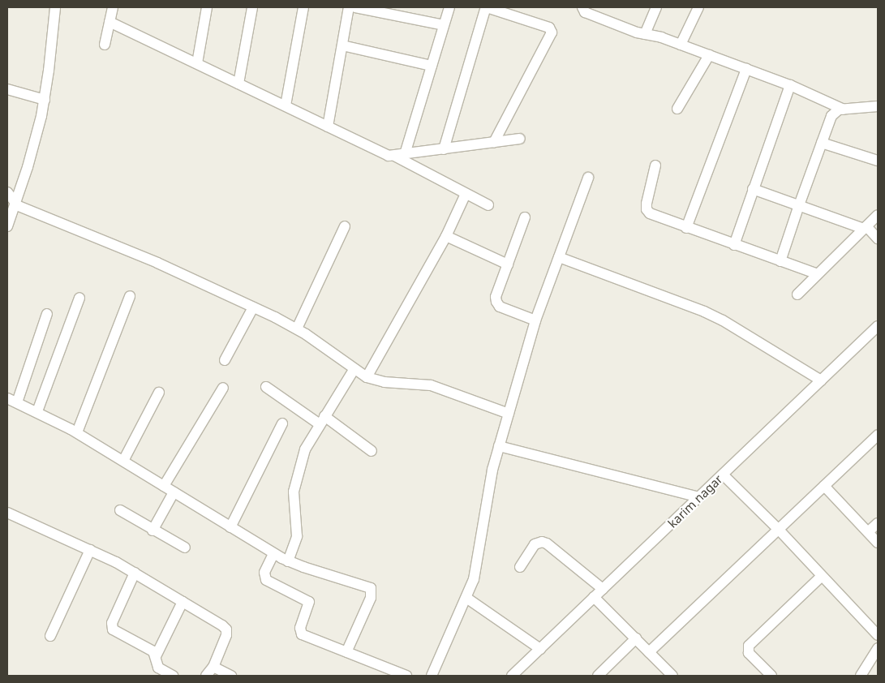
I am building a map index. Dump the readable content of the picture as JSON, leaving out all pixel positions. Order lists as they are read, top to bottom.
{
  "streets": {
    "street": ["karim nagar"]
  }
}
